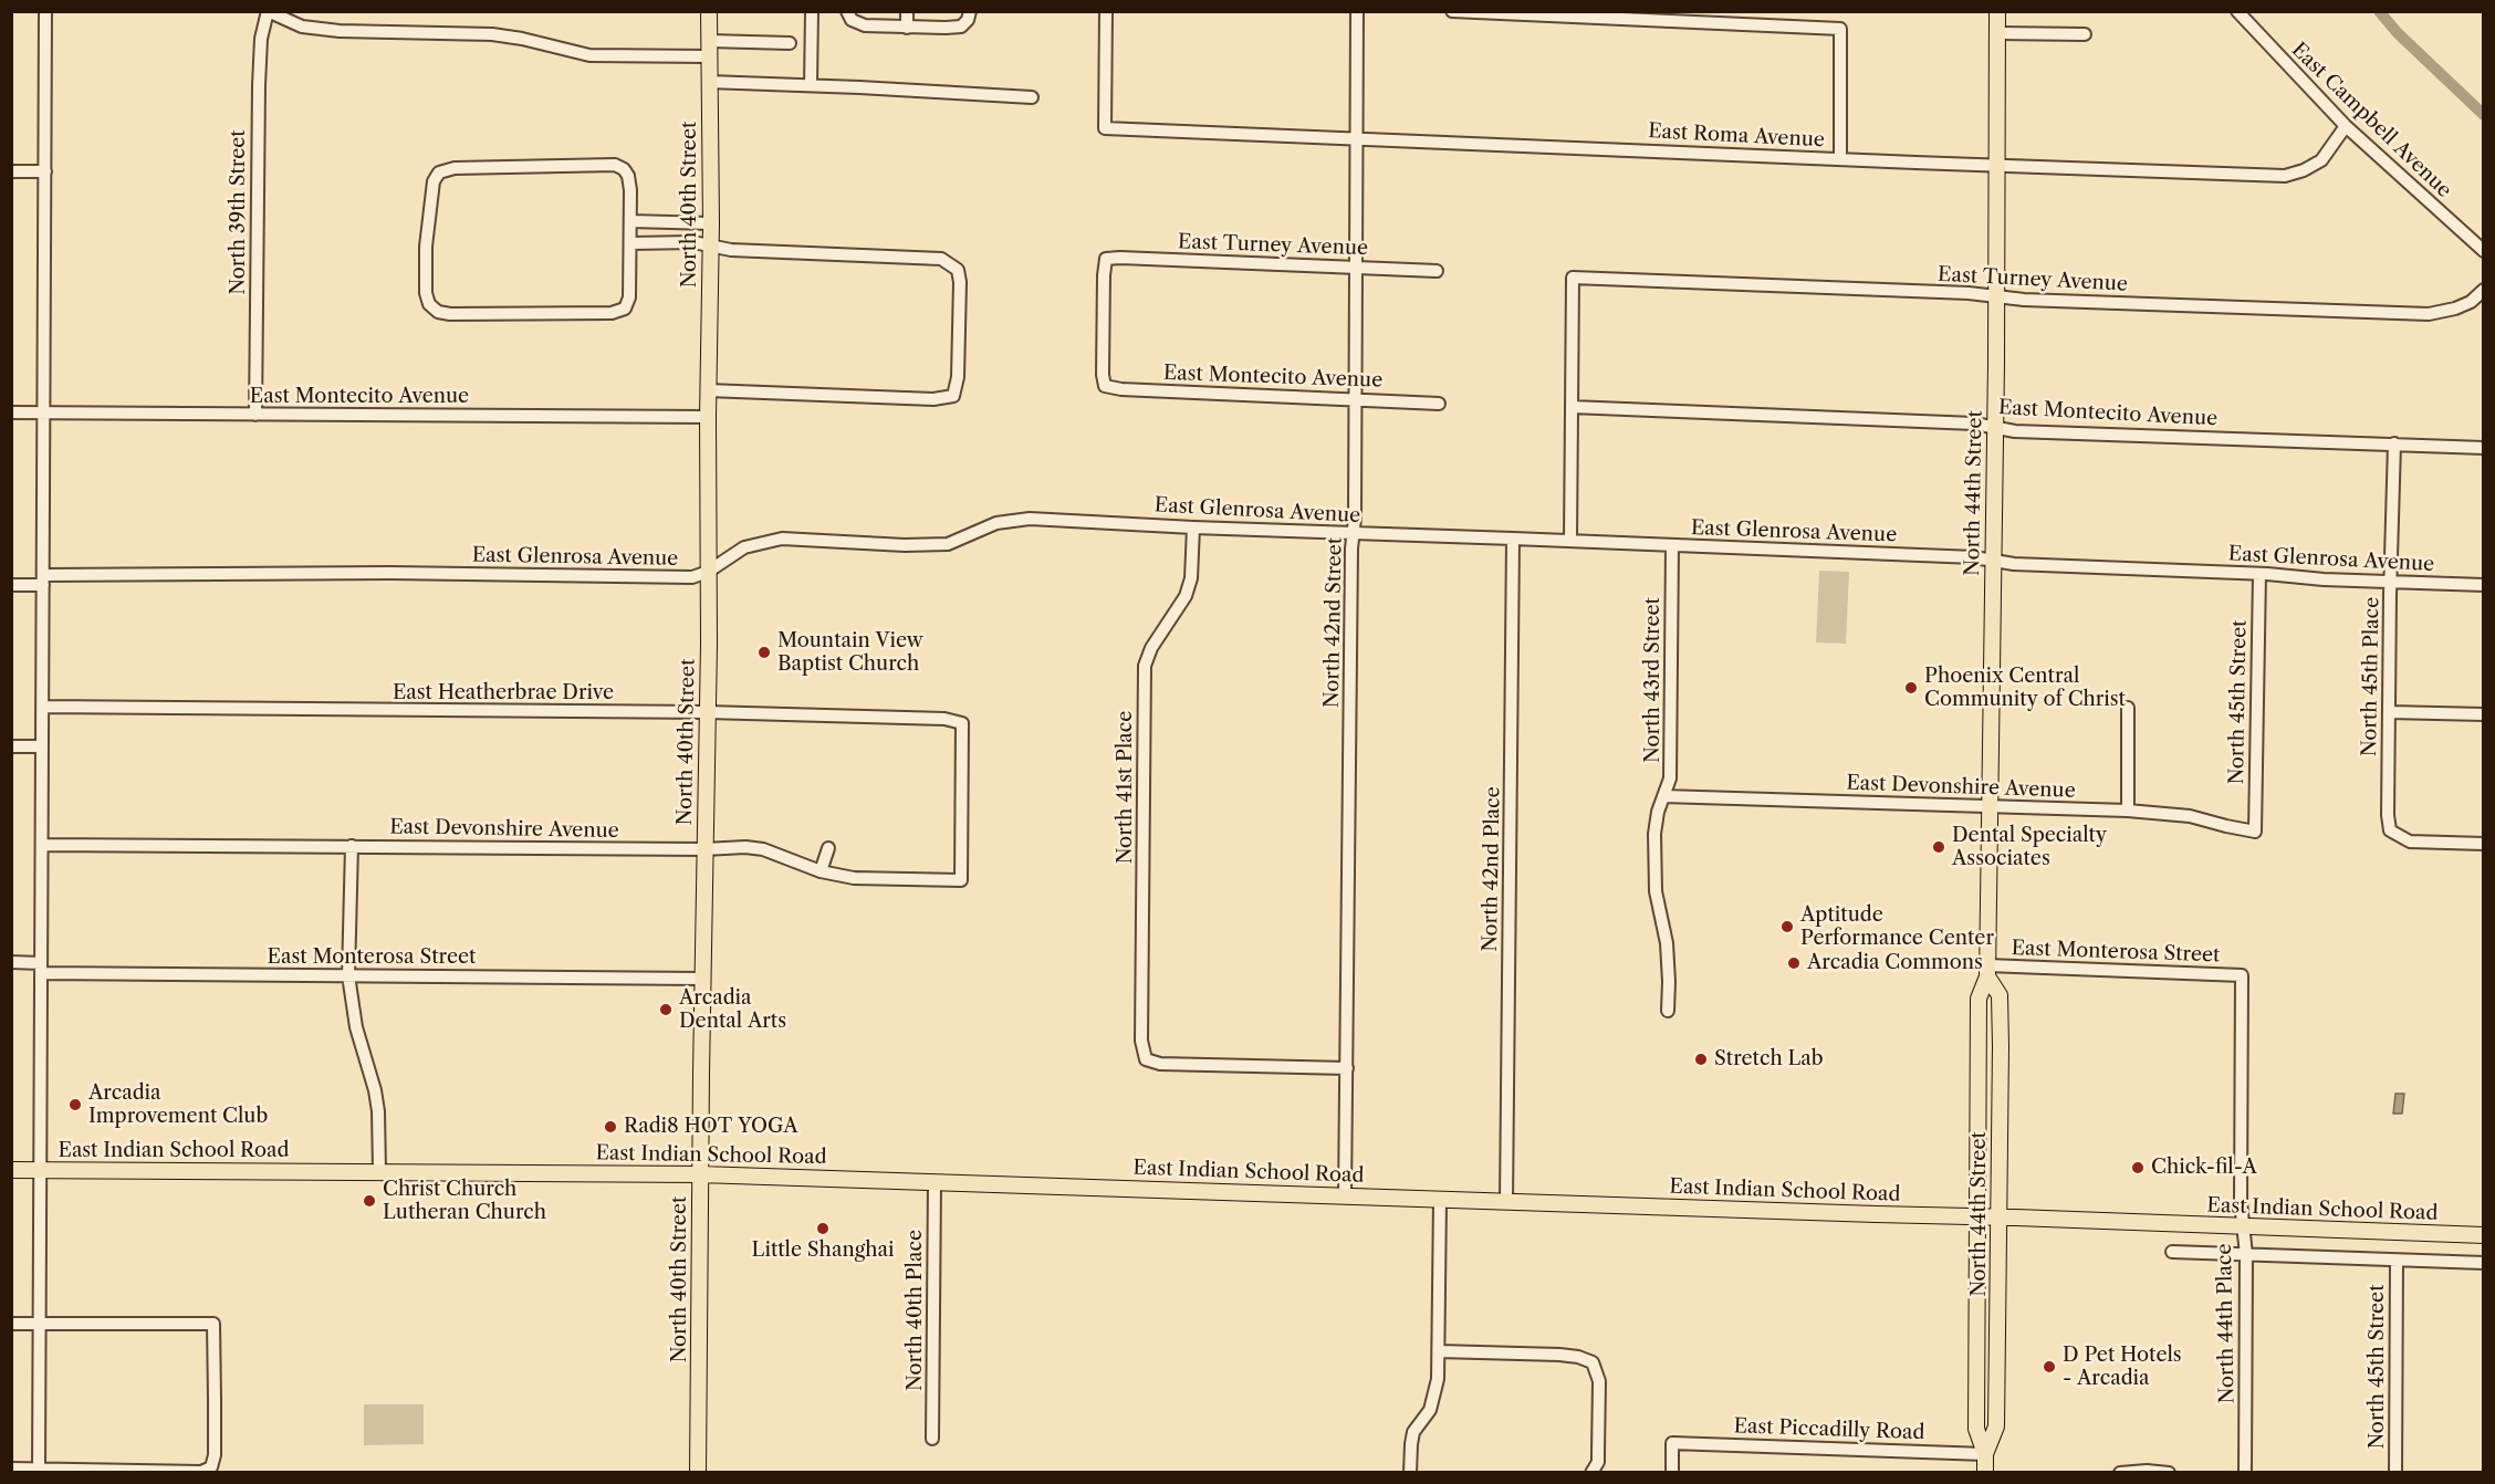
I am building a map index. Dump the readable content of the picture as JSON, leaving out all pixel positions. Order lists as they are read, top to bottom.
{
  "streets": {
    "main road": ["North 40th Street", "North 44th Street", "East Indian School Road"],
    "street": [
      "East Campbell Avenue",
      "East Roma Avenue",
      "North 39th Street",
      "East Turney Avenue",
      "East Montecito Avenue",
      "East Glenrosa Avenue",
      "North 42nd Street",
      "North 45th Place",
      "North 43rd Street",
      "East Heatherbrae Drive",
      "North 45th Street",
      "North 41st Place",
      "East Devonshire Avenue",
      "North 42nd Place",
      "East Monterosa Street",
      "North 40th Place",
      "North 44th Place",
      "East Piccadilly Road"
    ]
  },
  "crossings": [
    ["East Campbell Avenue", "East Roma Avenue"],
    ["East Roma Avenue", "North 44th Street"],
    ["East Roma Avenue", "North 42nd Street"],
    ["North 40th Street", "East Montecito Avenue"],
    ["North 40th Street", "East Glenrosa Avenue"],
    ["North 40th Street", "East Heatherbrae Drive"],
    ["North 40th Street", "East Devonshire Avenue"],
    ["North 40th Street", "East Monterosa Street"],
    ["North 40th Street", "East Indian School Road"],
    ["North 39th Street", "East Montecito Avenue"],
    ["East Turney Avenue", "East Montecito Avenue"],
    ["East Turney Avenue", "North 44th Street"],
    ["East Turney Avenue", "North 42nd Street"],
    ["East Montecito Avenue", "North 44th Street"],
    ["East Montecito Avenue", "North 42nd Street"],
    ["East Montecito Avenue", "North 45th Place"],
    ["North 44th Street", "East Glenrosa Avenue"],
    ["North 44th Street", "East Devonshire Avenue"],
    ["North 44th Street", "East Monterosa Street"],
    ["North 44th Street", "East Indian School Road"],
    ["North 44th Street", "East Piccadilly Road"],
    ["East Glenrosa Avenue", "North 42nd Street"],
    ["East Glenrosa Avenue", "North 45th Place"],
    ["East Glenrosa Avenue", "North 43rd Street"],
    ["East Glenrosa Avenue", "North 45th Street"],
    ["East Glenrosa Avenue", "North 41st Place"],
    ["East Glenrosa Avenue", "North 42nd Place"],
    ["North 42nd Street", "North 41st Place"],
    ["North 42nd Street", "East Indian School Road"],
    ["North 43rd Street", "East Devonshire Avenue"],
    ["East Heatherbrae Drive", "East Devonshire Avenue"],
    ["North 45th Street", "East Devonshire Avenue"],
    ["North 42nd Place", "East Indian School Road"],
    ["East Monterosa Street", "North 44th Place"],
    ["East Indian School Road", "North 40th Place"],
    ["East Indian School Road", "North 44th Place"]
  ],
  "places": [
    "Mountain View Baptist Church",
    "Phoenix Central Community of Christ",
    "Dental Specialty Associates",
    "Aptitude Performance Center",
    "Arcadia Commons",
    "Arcadia Dental Arts",
    "Stretch Lab",
    "Arcadia Improvement Club",
    "Radi8 HOT YOGA",
    "Chick-fil-A",
    "Christ Church Lutheran Church",
    "Little Shanghai",
    "D Pet Hotels - Arcadia"
  ]
}
